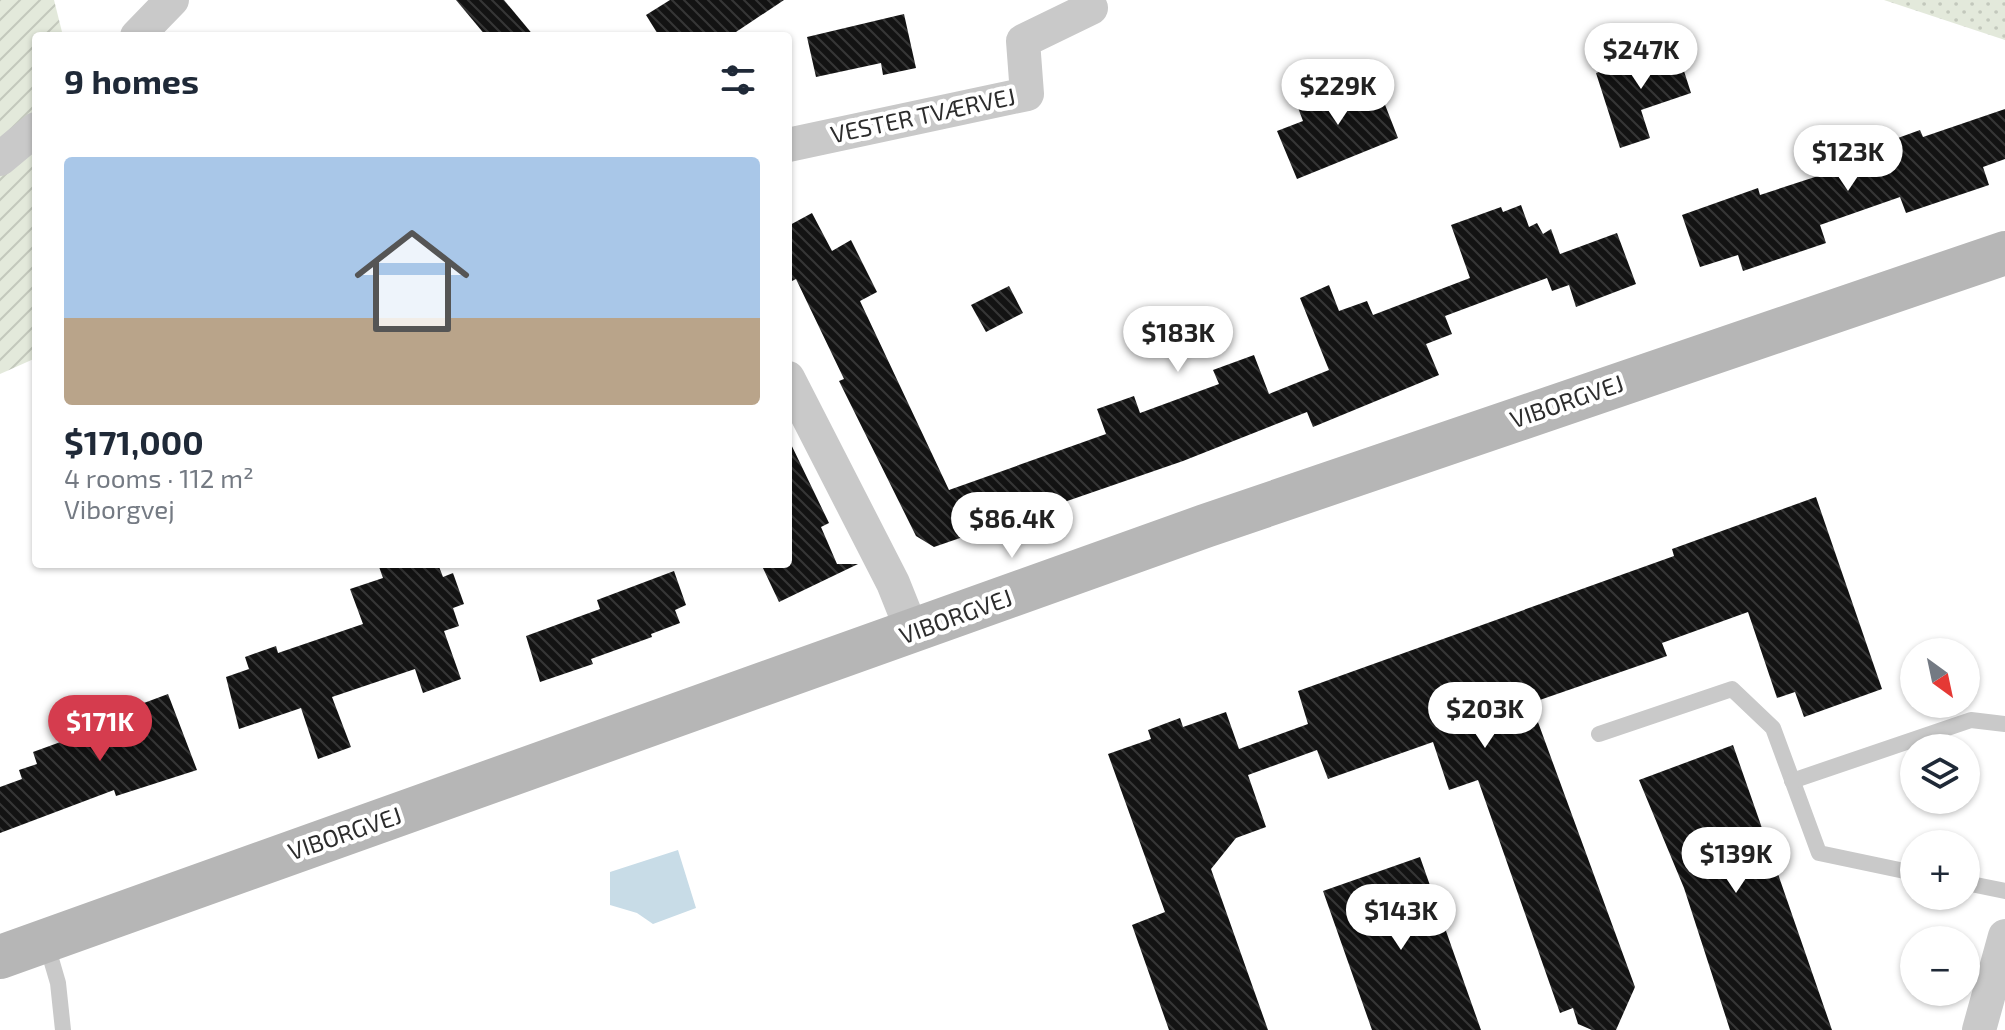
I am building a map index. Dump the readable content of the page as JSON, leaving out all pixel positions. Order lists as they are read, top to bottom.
{
  "streets": {
    "street": ["VESTER TVÆRVEJ", "VIBORGVEJ"]
  },
  "north": "bottom right",
  "page": {
    "price": [
      "$247K",
      "$229K",
      "$123K",
      "$183K",
      "$86.4K",
      "$203K",
      "$171K",
      "$139K",
      "$143K"
    ],
    "heading": "9 homes",
    "list": [
      {
        "name": "$171,000",
        "note": "4 rooms · 112 m² · Viborgvej"
      }
    ],
    "map_buttons": ["+", "−"]
  }
}
